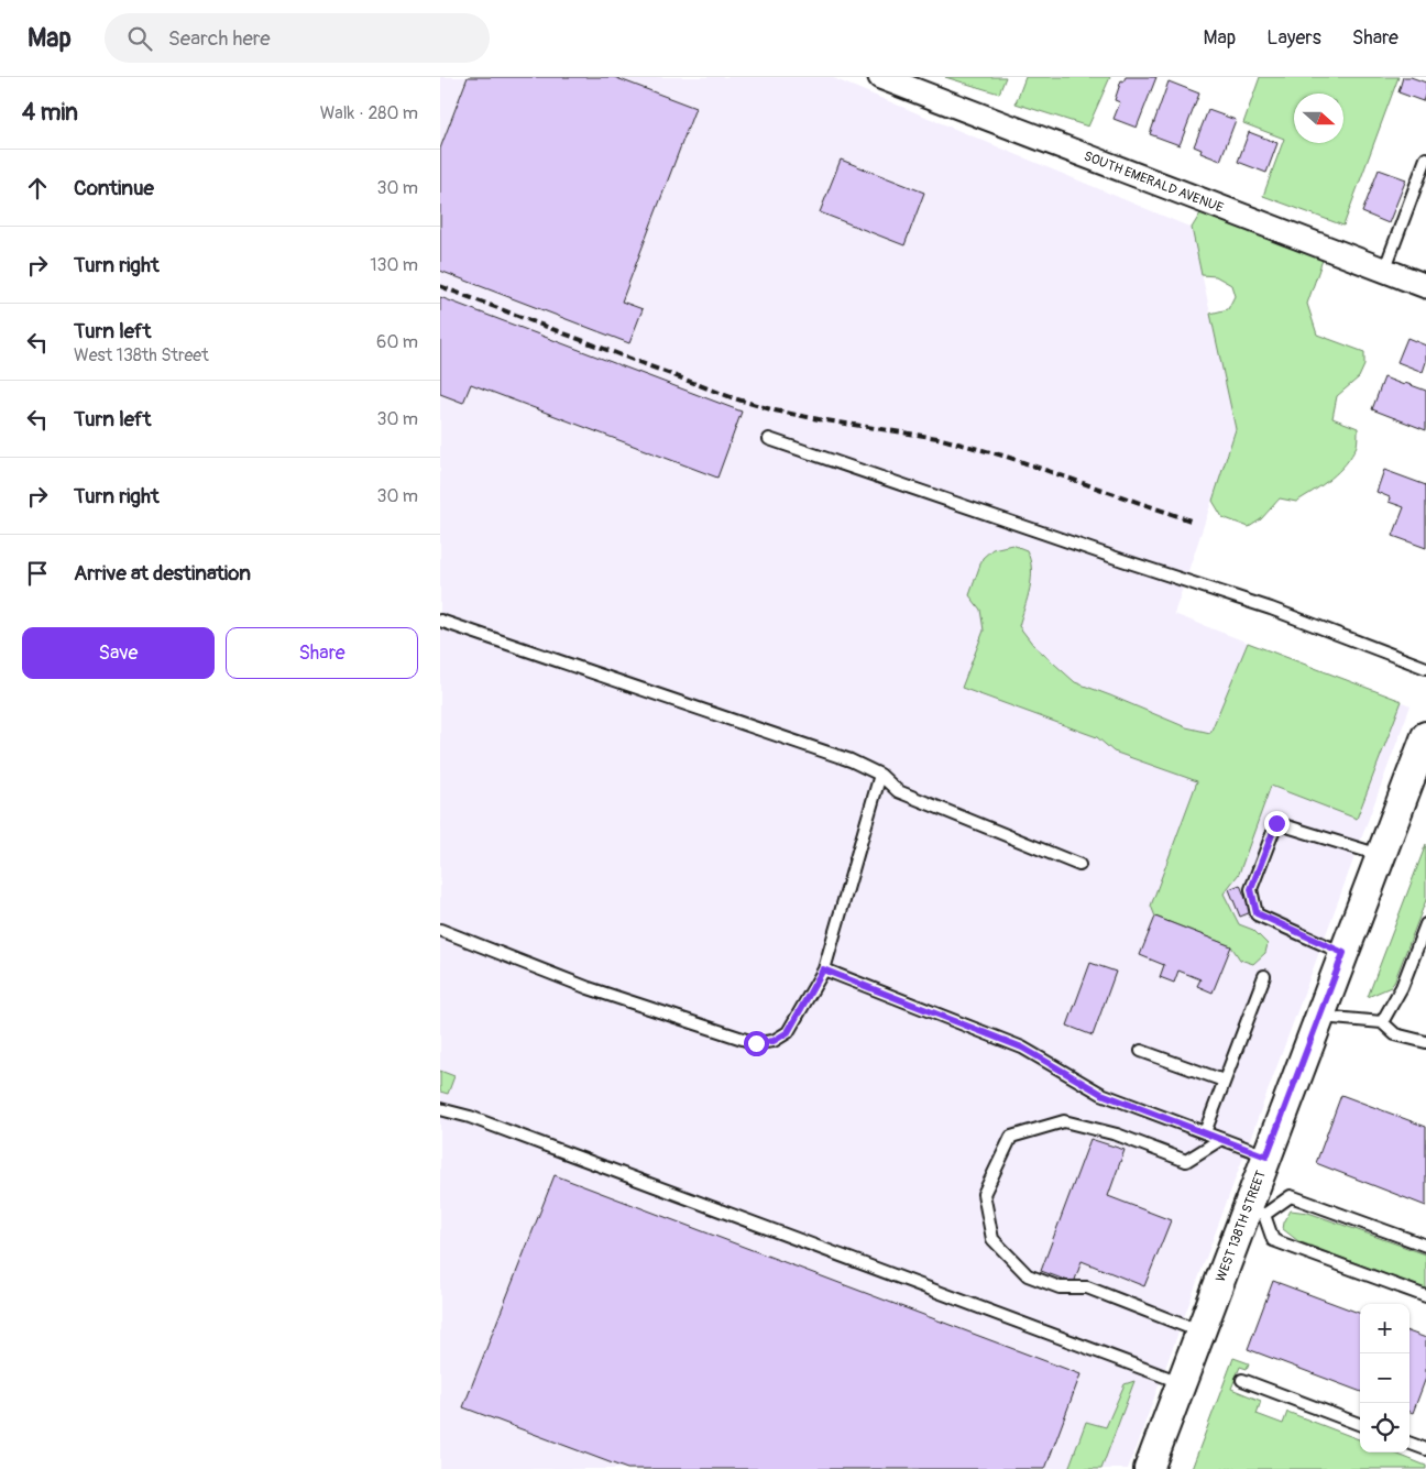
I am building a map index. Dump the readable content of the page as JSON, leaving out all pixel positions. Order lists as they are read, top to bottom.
{
  "streets": {
    "street": ["SOUTH EMERALD AVENUE", "WEST 138TH STREET"]
  },
  "north": "right",
  "page": {
    "header": "Map",
    "search": "Search here",
    "nav": ["Map", "Layers", "Share"],
    "heading": ["4 min", "Walk · 280 m"],
    "list": [
      ["Continue", "30 m"],
      ["Turn right", "130 m"],
      ["Turn left", "West 138th Street", "60 m"],
      ["Turn left", "30 m"],
      ["Turn right", "30 m"],
      "Arrive at destination"
    ],
    "buttons": ["Save", "Share"],
    "map_buttons": ["+", "−"]
  }
}
